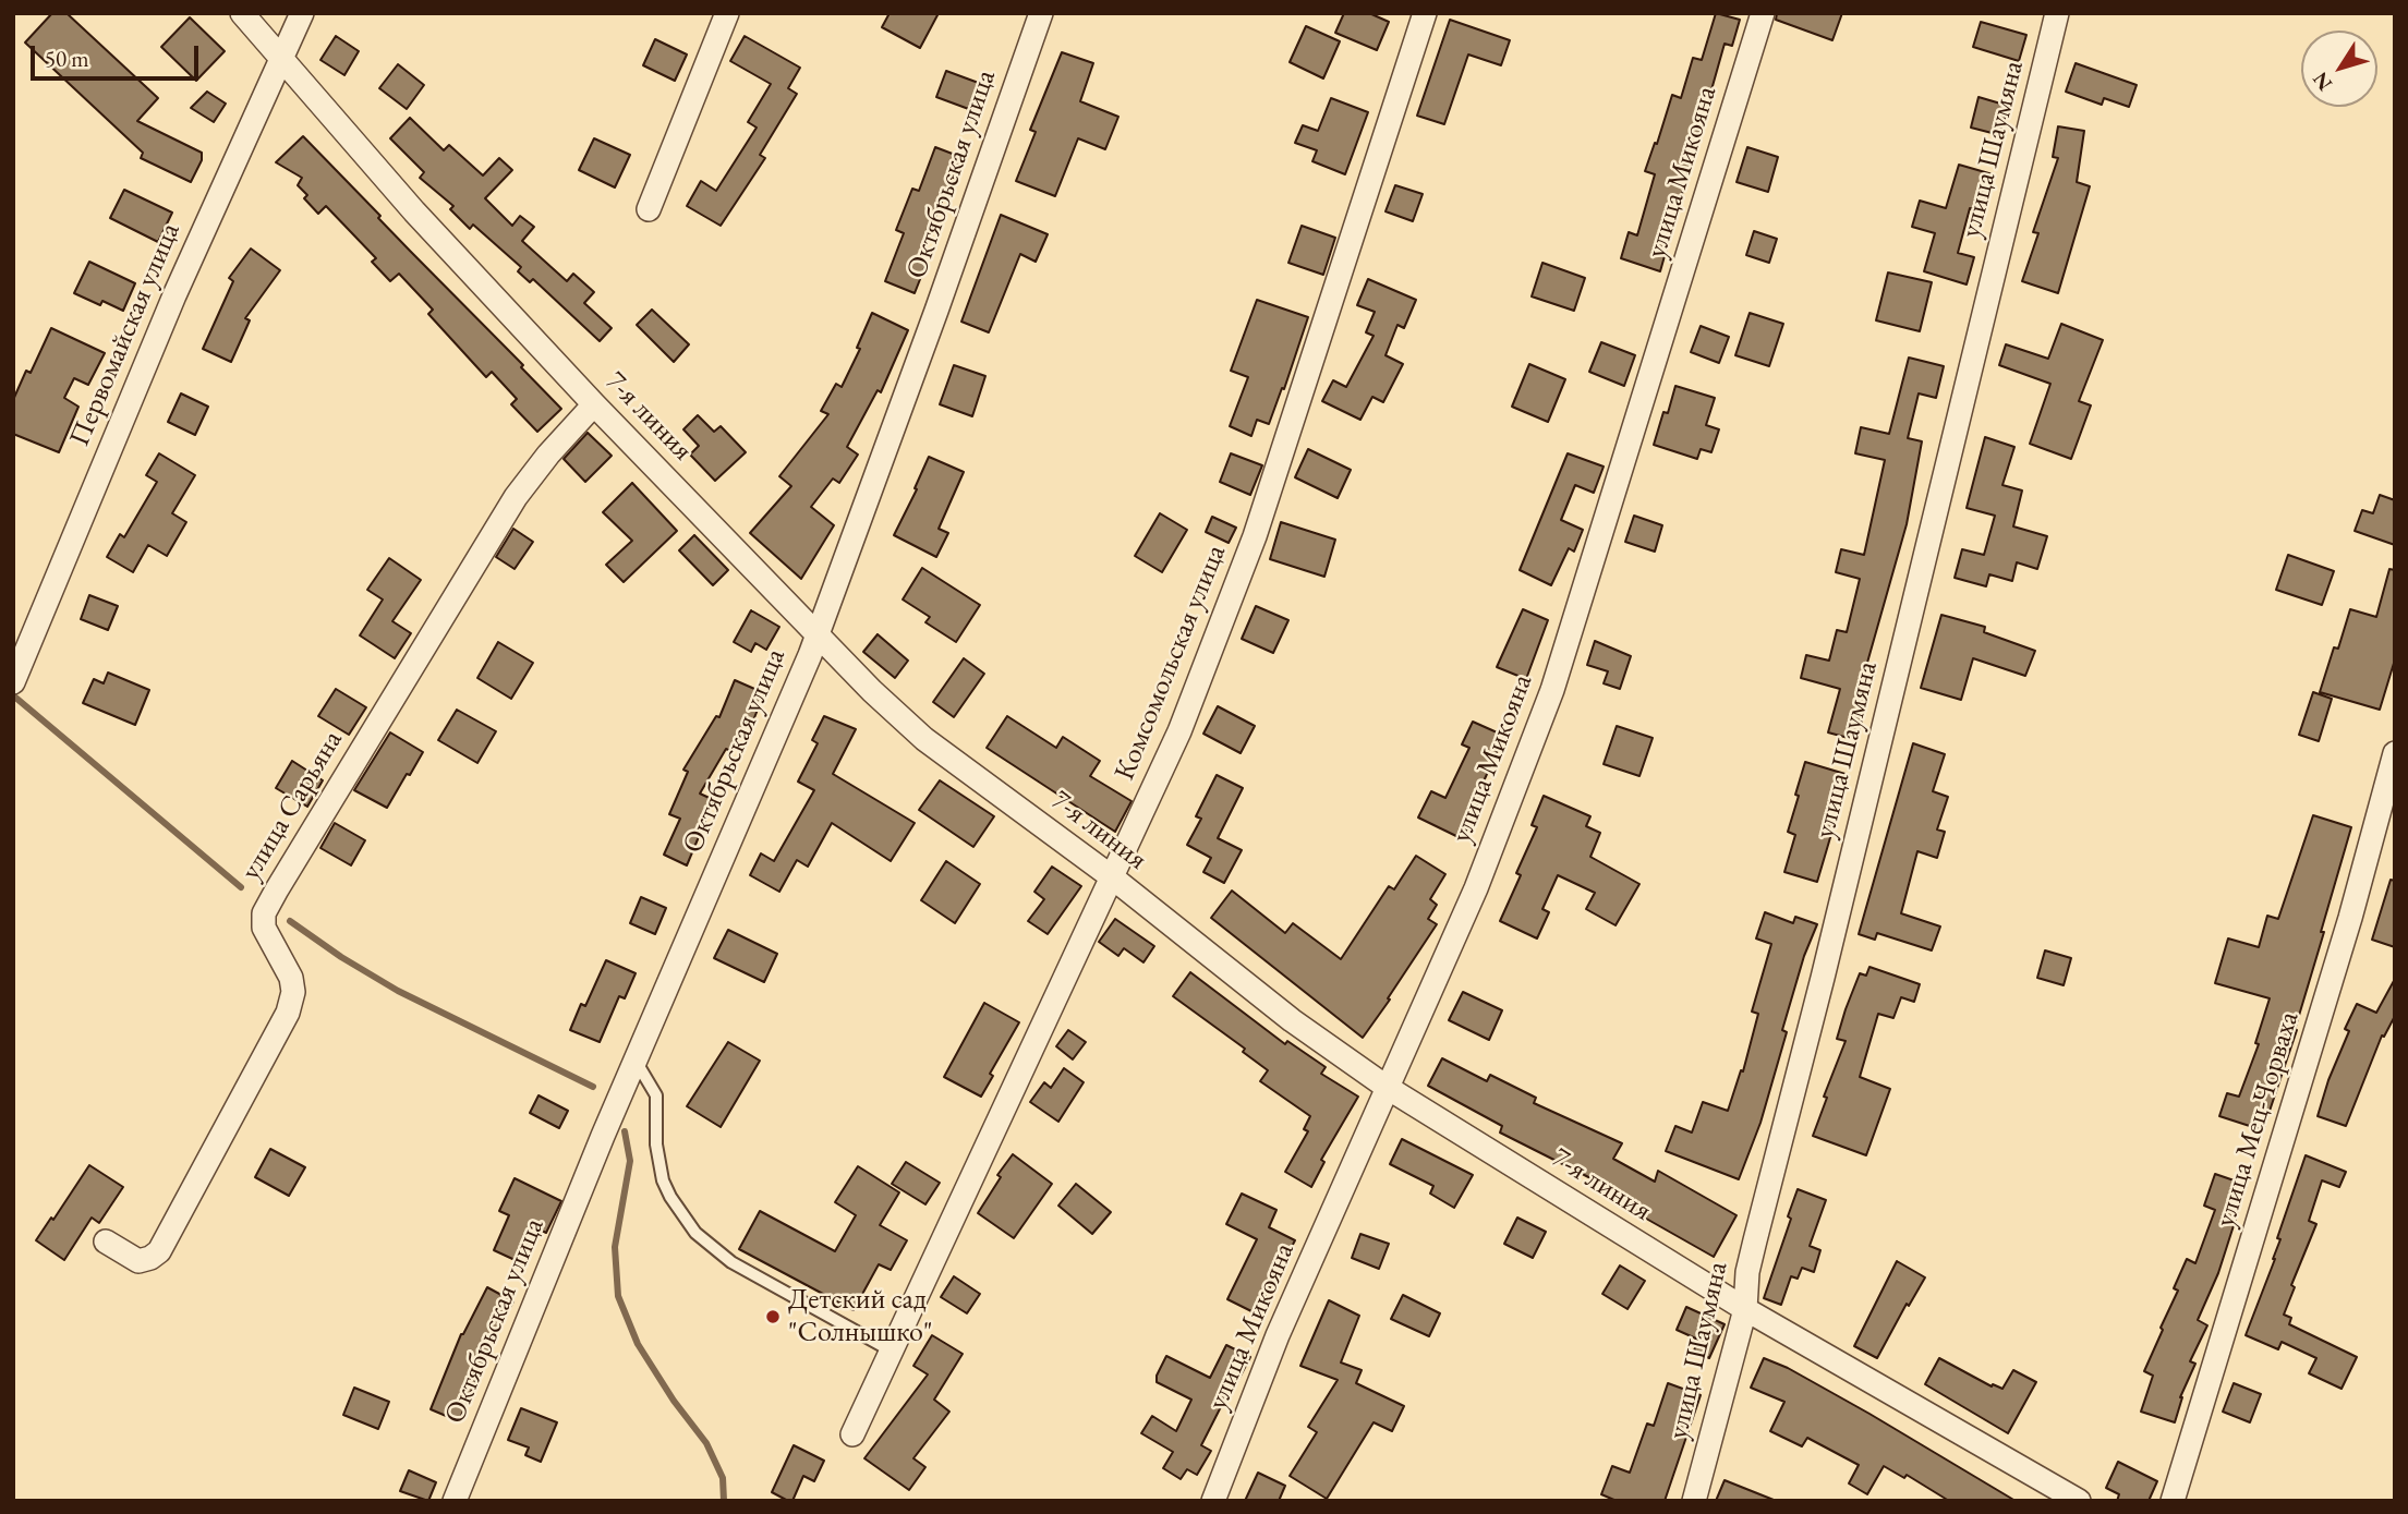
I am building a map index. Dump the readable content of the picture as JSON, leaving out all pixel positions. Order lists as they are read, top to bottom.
{
  "streets": {
    "street": [
      "улица Шаумяна",
      "улица Микояна",
      "Октябрьская улица",
      "Первомайская улица",
      "7-я линия",
      "Комсомольская улица",
      "улица Сарьяна",
      "улица Мец-Чорваха"
    ]
  },
  "crossings": [
    ["улица Шаумяна", "7-я линия"],
    ["улица Микояна", "7-я линия"],
    ["Октябрьская улица", "7-я линия"],
    ["Первомайская улица", "7-я линия"],
    ["7-я линия", "Комсомольская улица"],
    ["7-я линия", "улица Сарьяна"]
  ],
  "places": ["Детский сад \"Солнышко\""],
  "scale_bar": "50 m",
  "north": "bottom left"
}
